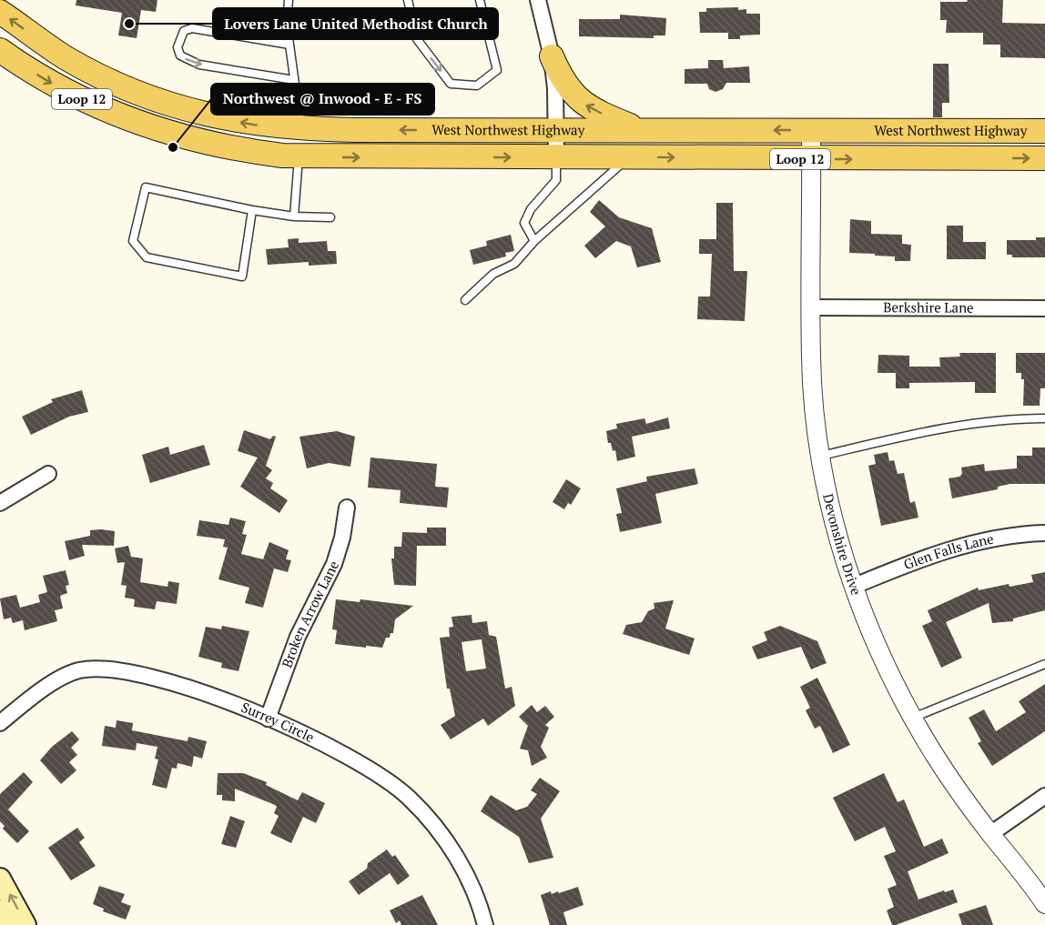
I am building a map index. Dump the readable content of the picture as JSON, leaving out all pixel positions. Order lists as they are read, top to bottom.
{
  "streets": {
    "main road": ["Loop 12", "West Northwest Highway"],
    "street": [
      "Berkshire Lane",
      "Devonshire Drive",
      "Glen Falls Lane",
      "Broken Arrow Lane",
      "Surrey Circle"
    ]
  },
  "crossings": [
    ["West Northwest Highway", "Devonshire Drive"],
    ["Berkshire Lane", "Devonshire Drive"],
    ["Devonshire Drive", "Glen Falls Lane"],
    ["Broken Arrow Lane", "Surrey Circle"]
  ],
  "places": ["Lovers Lane United Methodist Church", "Northwest @ Inwood - E - FS"]
}
